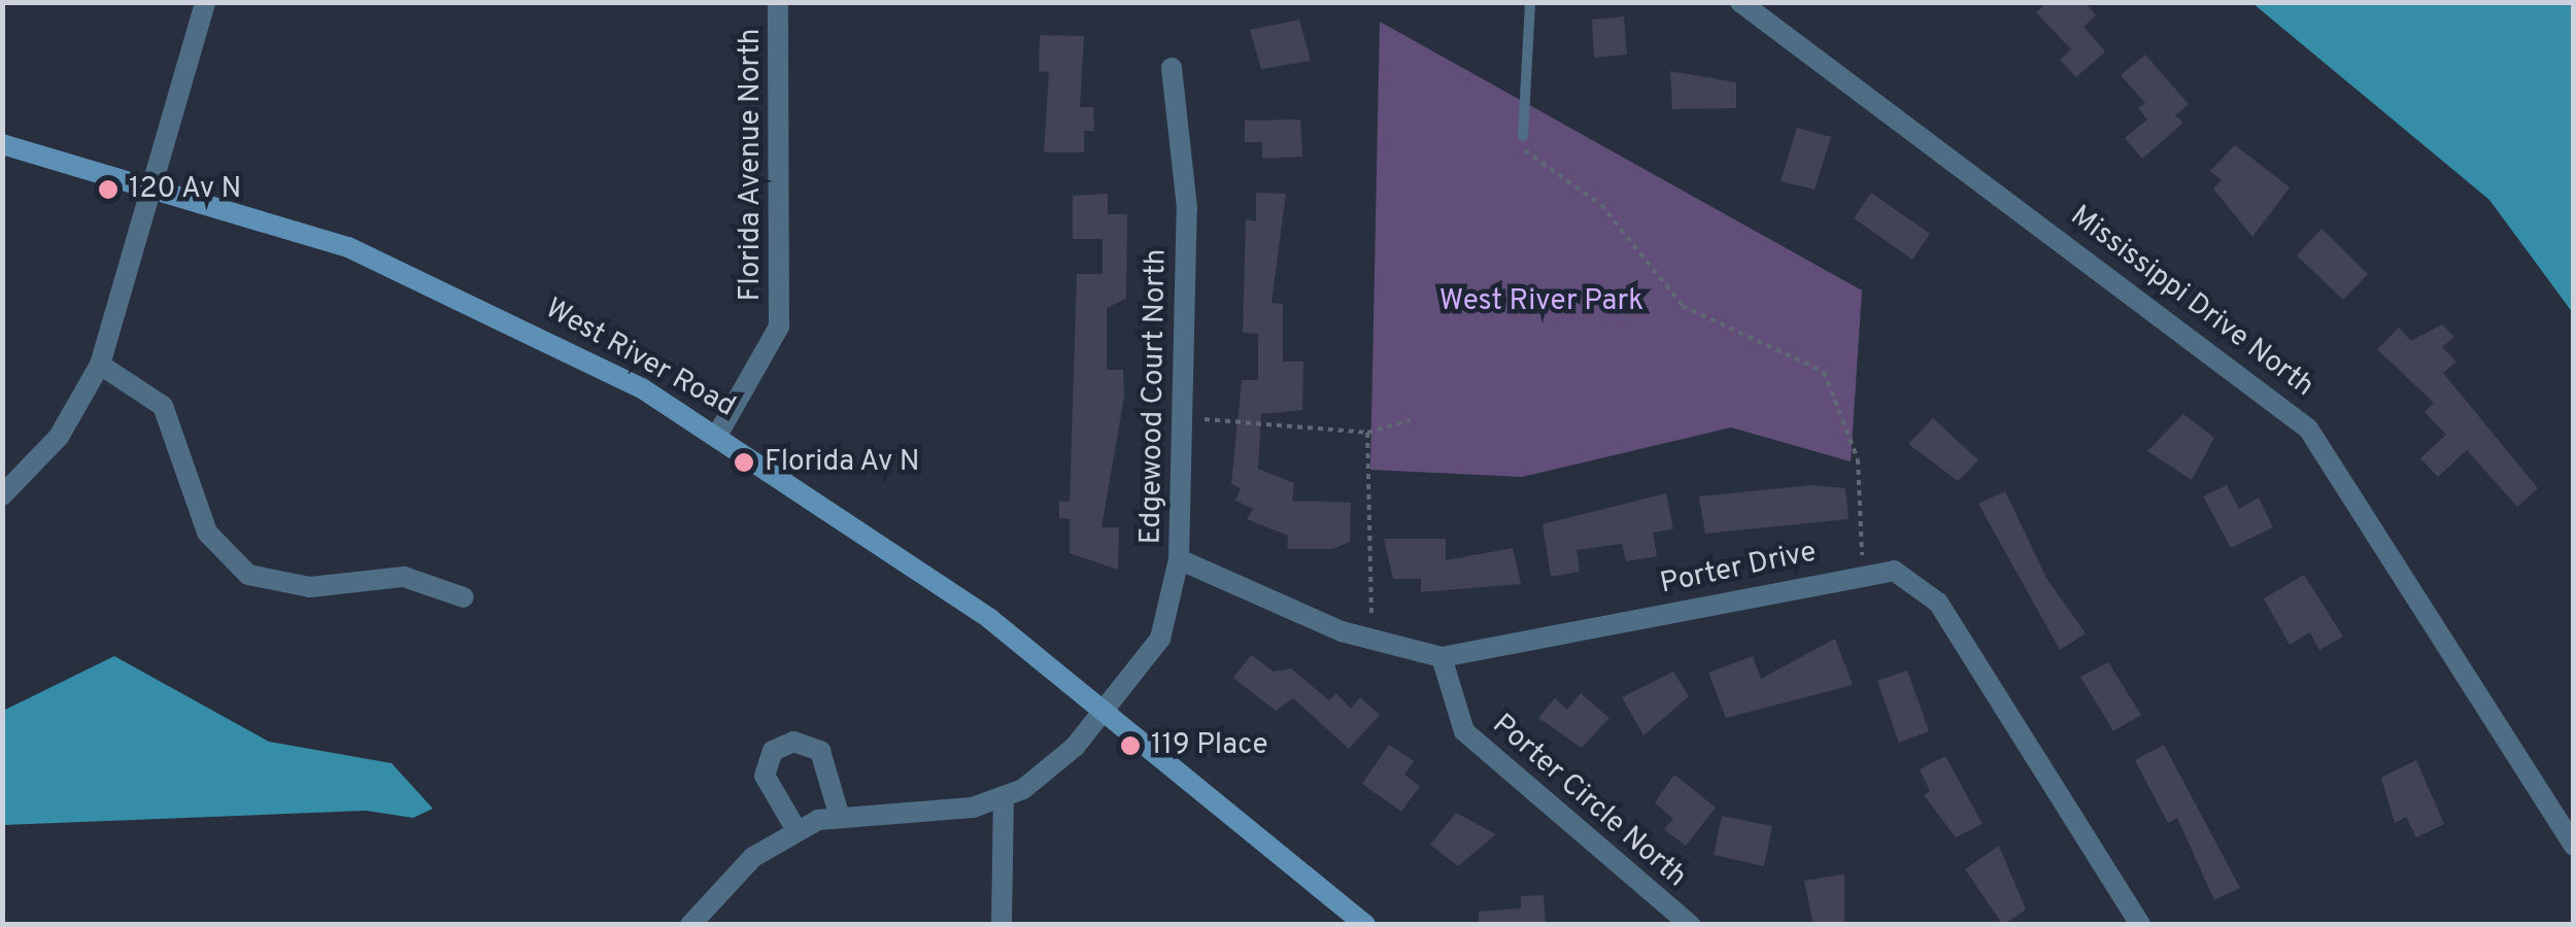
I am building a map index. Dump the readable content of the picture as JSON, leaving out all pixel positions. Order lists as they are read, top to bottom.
{
  "streets": {
    "main road": ["West River Road"],
    "street": [
      "Florida Avenue North",
      "Mississippi Drive North",
      "Edgewood Court North",
      "Porter Drive",
      "Porter Circle North"
    ]
  },
  "crossings": [
    ["Florida Avenue North", "West River Road"],
    ["West River Road", "Edgewood Court North"],
    ["Edgewood Court North", "Porter Drive"],
    ["Porter Drive", "Porter Circle North"]
  ],
  "parks": ["West River Park"],
  "places": ["120 Av N", "Florida Av N", "119 Place"]
}
